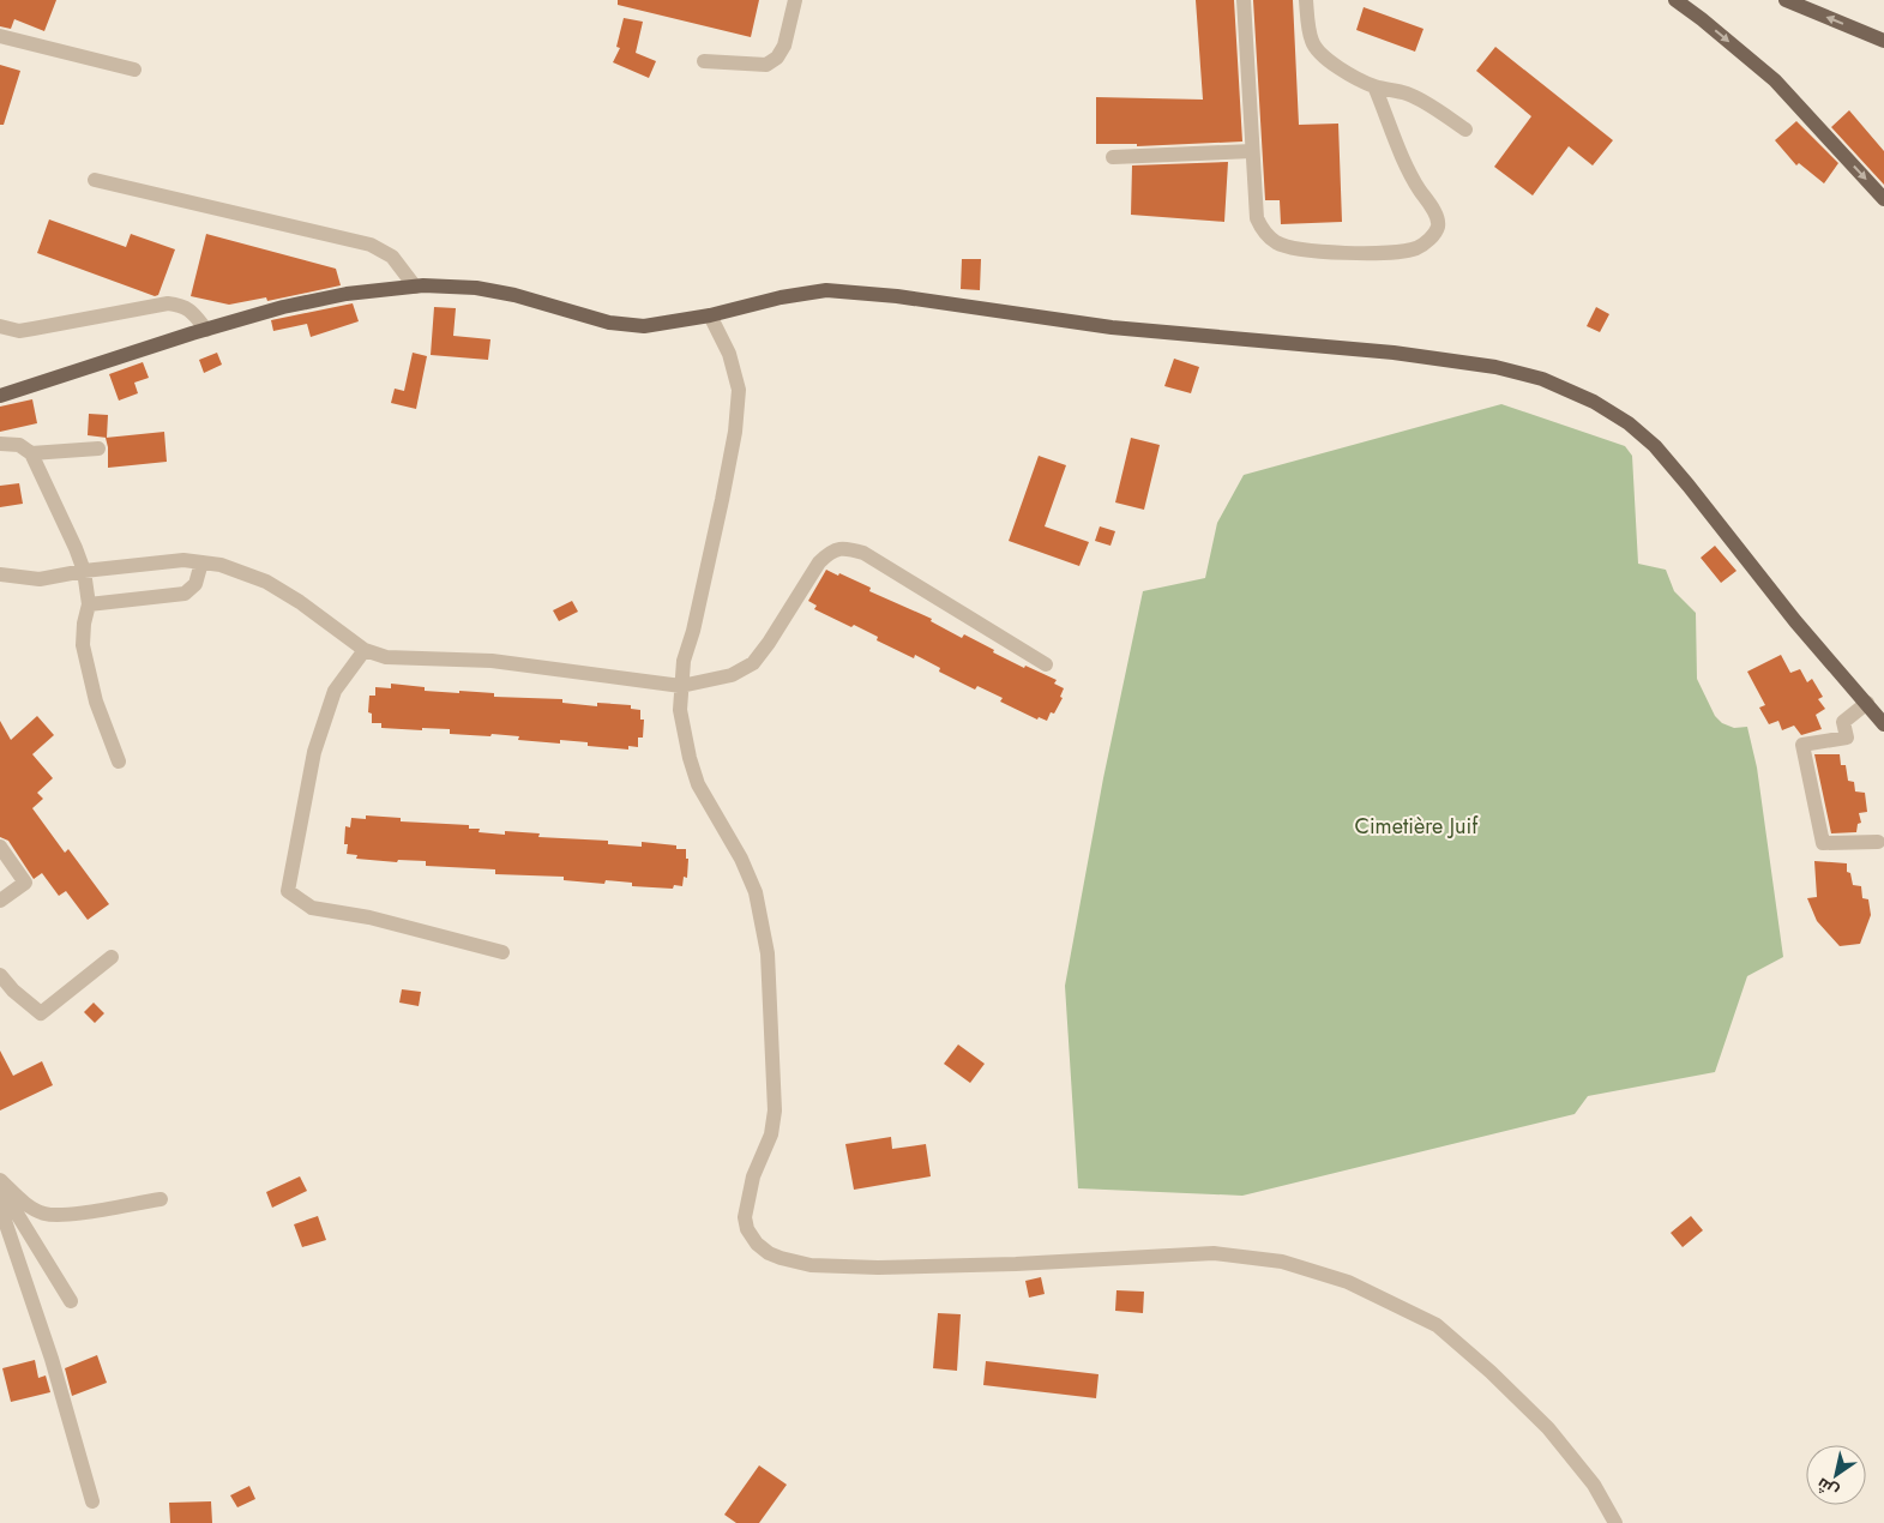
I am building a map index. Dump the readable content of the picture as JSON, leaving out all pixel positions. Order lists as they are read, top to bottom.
{
  "parks": ["Cimetière Juif"],
  "north": "bottom left"
}
